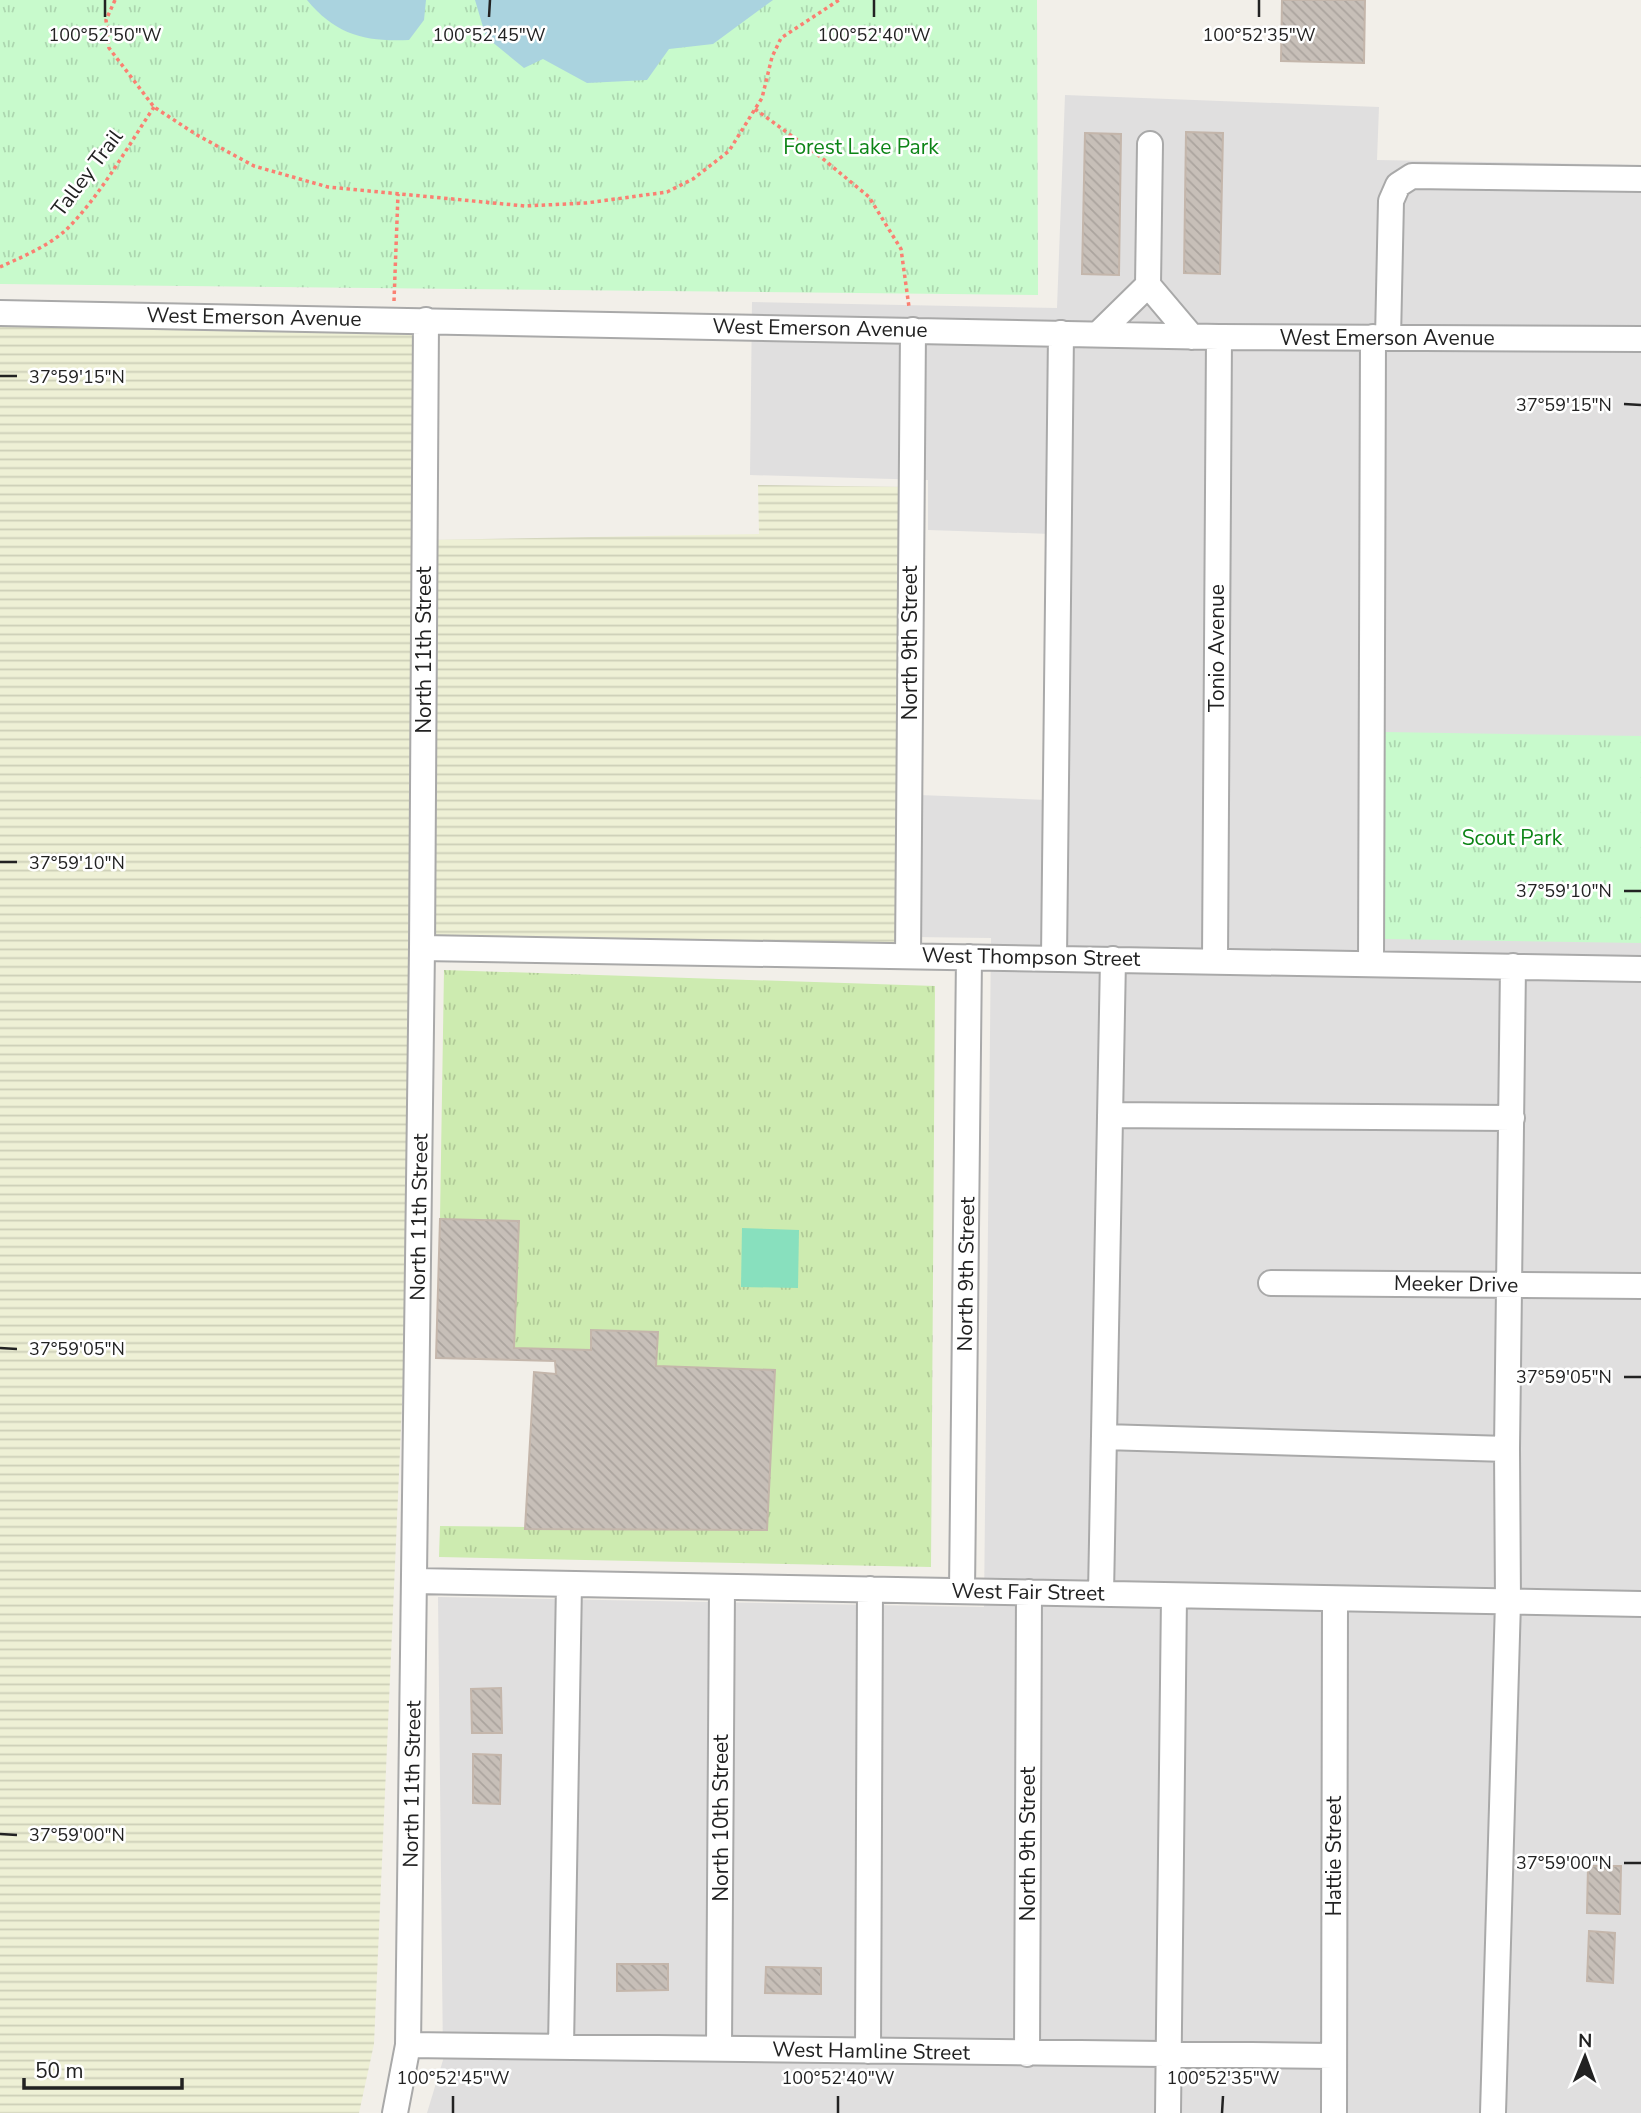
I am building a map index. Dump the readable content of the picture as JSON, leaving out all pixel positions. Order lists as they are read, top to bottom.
{
  "streets": {
    "street": [
      "West Emerson Avenue",
      "North 9th Street",
      "Tonio Avenue",
      "North 11th Street",
      "West Thompson Street",
      "Meeker Drive",
      "West Fair Street",
      "North 10th Street",
      "Hattie Street",
      "West Hamline Street"
    ],
    "path": ["Talley Trail"]
  },
  "crossings": [
    ["West Emerson Avenue", "North 9th Street"],
    ["West Emerson Avenue", "Tonio Avenue"],
    ["West Emerson Avenue", "North 11th Street"],
    ["North 9th Street", "West Thompson Street"],
    ["North 9th Street", "West Fair Street"],
    ["North 9th Street", "West Hamline Street"],
    ["Tonio Avenue", "West Thompson Street"],
    ["North 11th Street", "West Thompson Street"],
    ["North 11th Street", "West Fair Street"],
    ["North 11th Street", "West Hamline Street"],
    ["West Fair Street", "North 10th Street"],
    ["West Fair Street", "Hattie Street"],
    ["North 10th Street", "West Hamline Street"],
    ["Hattie Street", "West Hamline Street"]
  ],
  "parks": ["Forest Lake Park", "Scout Park"],
  "scale_bar": "50 m",
  "north": "top",
  "coordinates": [
    "100°52'50\"W",
    "100°52'45\"W",
    "100°52'40\"W",
    "100°52'35\"W",
    "37°59'15\"N",
    "37°59'10\"N",
    "37°59'05\"N",
    "37°59'00\"N"
  ]
}
